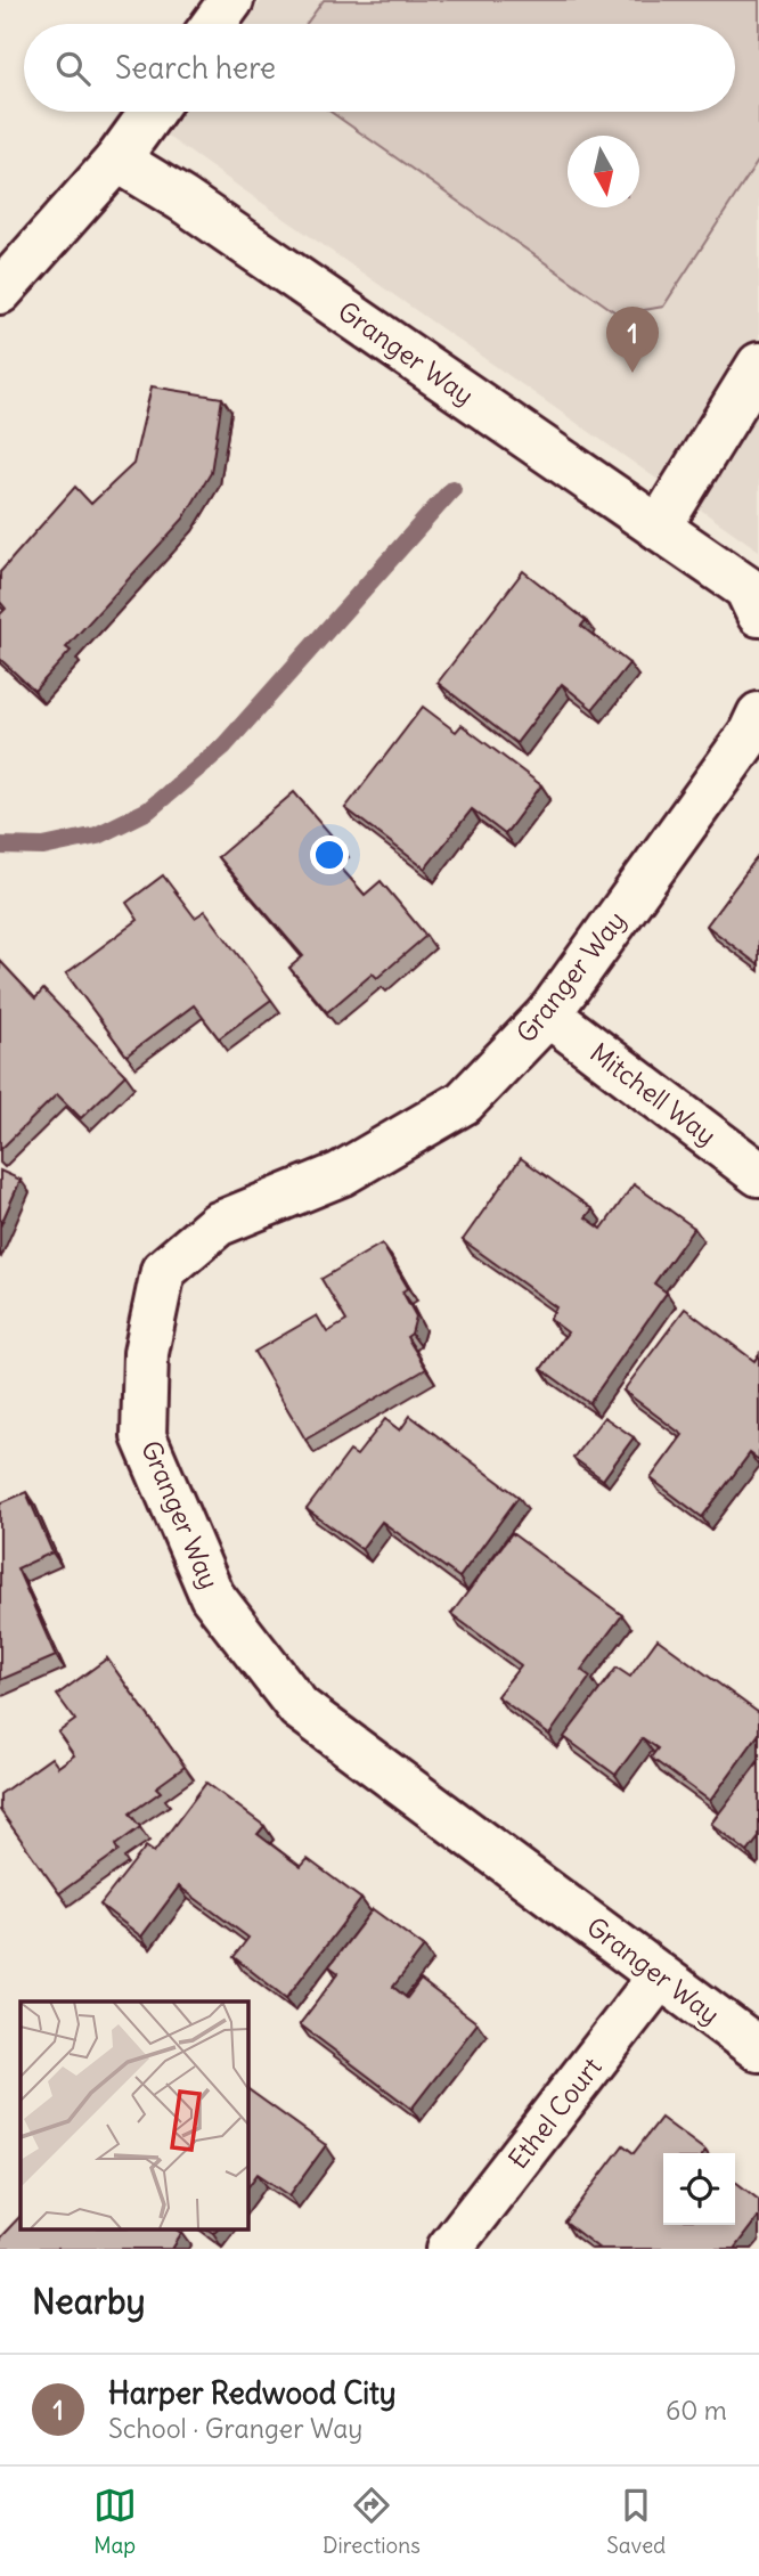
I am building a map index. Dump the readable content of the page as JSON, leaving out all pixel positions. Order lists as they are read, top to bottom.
{
  "streets": {
    "street": ["Granger Way", "Mitchell Way", "Ethel Court"]
  },
  "crossings": [
    ["Granger Way", "Mitchell Way"],
    ["Granger Way", "Ethel Court"]
  ],
  "north": "bottom",
  "page": {
    "search": "Search here",
    "pins": "1",
    "heading": "Nearby",
    "list": [
      {
        "mark": "1",
        "name": "Harper Redwood City",
        "note": "School · Granger Way",
        "value": "60 m"
      }
    ],
    "nav": ["Map", "Directions", "Saved"]
  }
}
